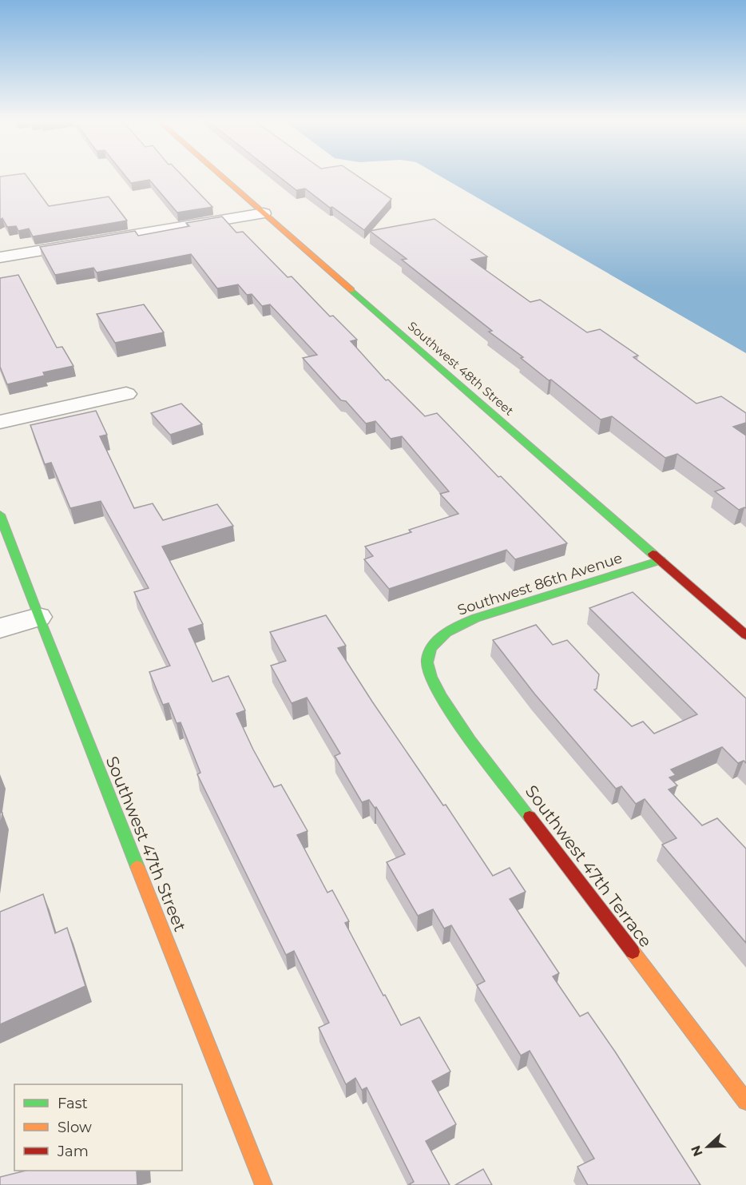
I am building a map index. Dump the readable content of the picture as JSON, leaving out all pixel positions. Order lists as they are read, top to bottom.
{
  "streets": {
    "street": [
      "Southwest 48th Street",
      "Southwest 86th Avenue",
      "Southwest 47th Street",
      "Southwest 47th Terrace"
    ]
  },
  "crossings": [
    ["Southwest 48th Street", "Southwest 86th Avenue"],
    ["Southwest 86th Avenue", "Southwest 47th Terrace"]
  ],
  "legend": ["Fast", "Slow", "Jam"],
  "north": "left"
}
